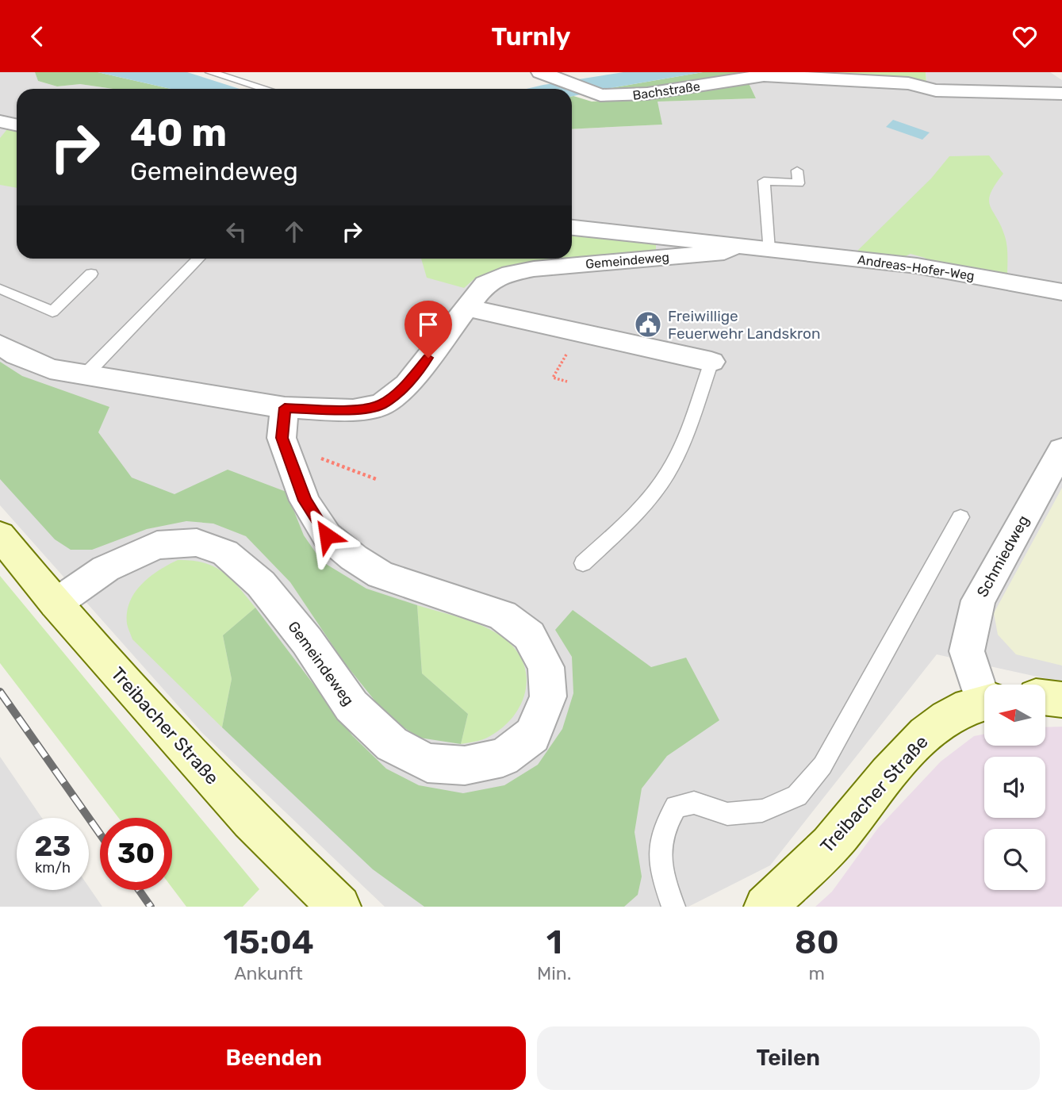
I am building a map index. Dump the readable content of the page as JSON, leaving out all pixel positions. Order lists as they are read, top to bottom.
{
  "streets": {
    "street": [
      "Bachstraße",
      "Gemeindeweg",
      "Andreas-Hofer-Weg",
      "Schmiedweg",
      "Treibacher Straße"
    ]
  },
  "crossings": [
    ["Gemeindeweg", "Andreas-Hofer-Weg"],
    ["Gemeindeweg", "Treibacher Straße"]
  ],
  "places": {
    "public building": ["Freiwillige Feuerwehr Landskron"]
  },
  "north": "left",
  "page": {
    "header": "Turnly",
    "turn": ["40 m", "Gemeindeweg"],
    "speed": "23 km/h",
    "limit": "30",
    "eta": [
      "15:04",
      "Ankunft",
      "1",
      "Min.",
      "80",
      "m"
    ],
    "buttons": ["Beenden", "Teilen"]
  }
}
